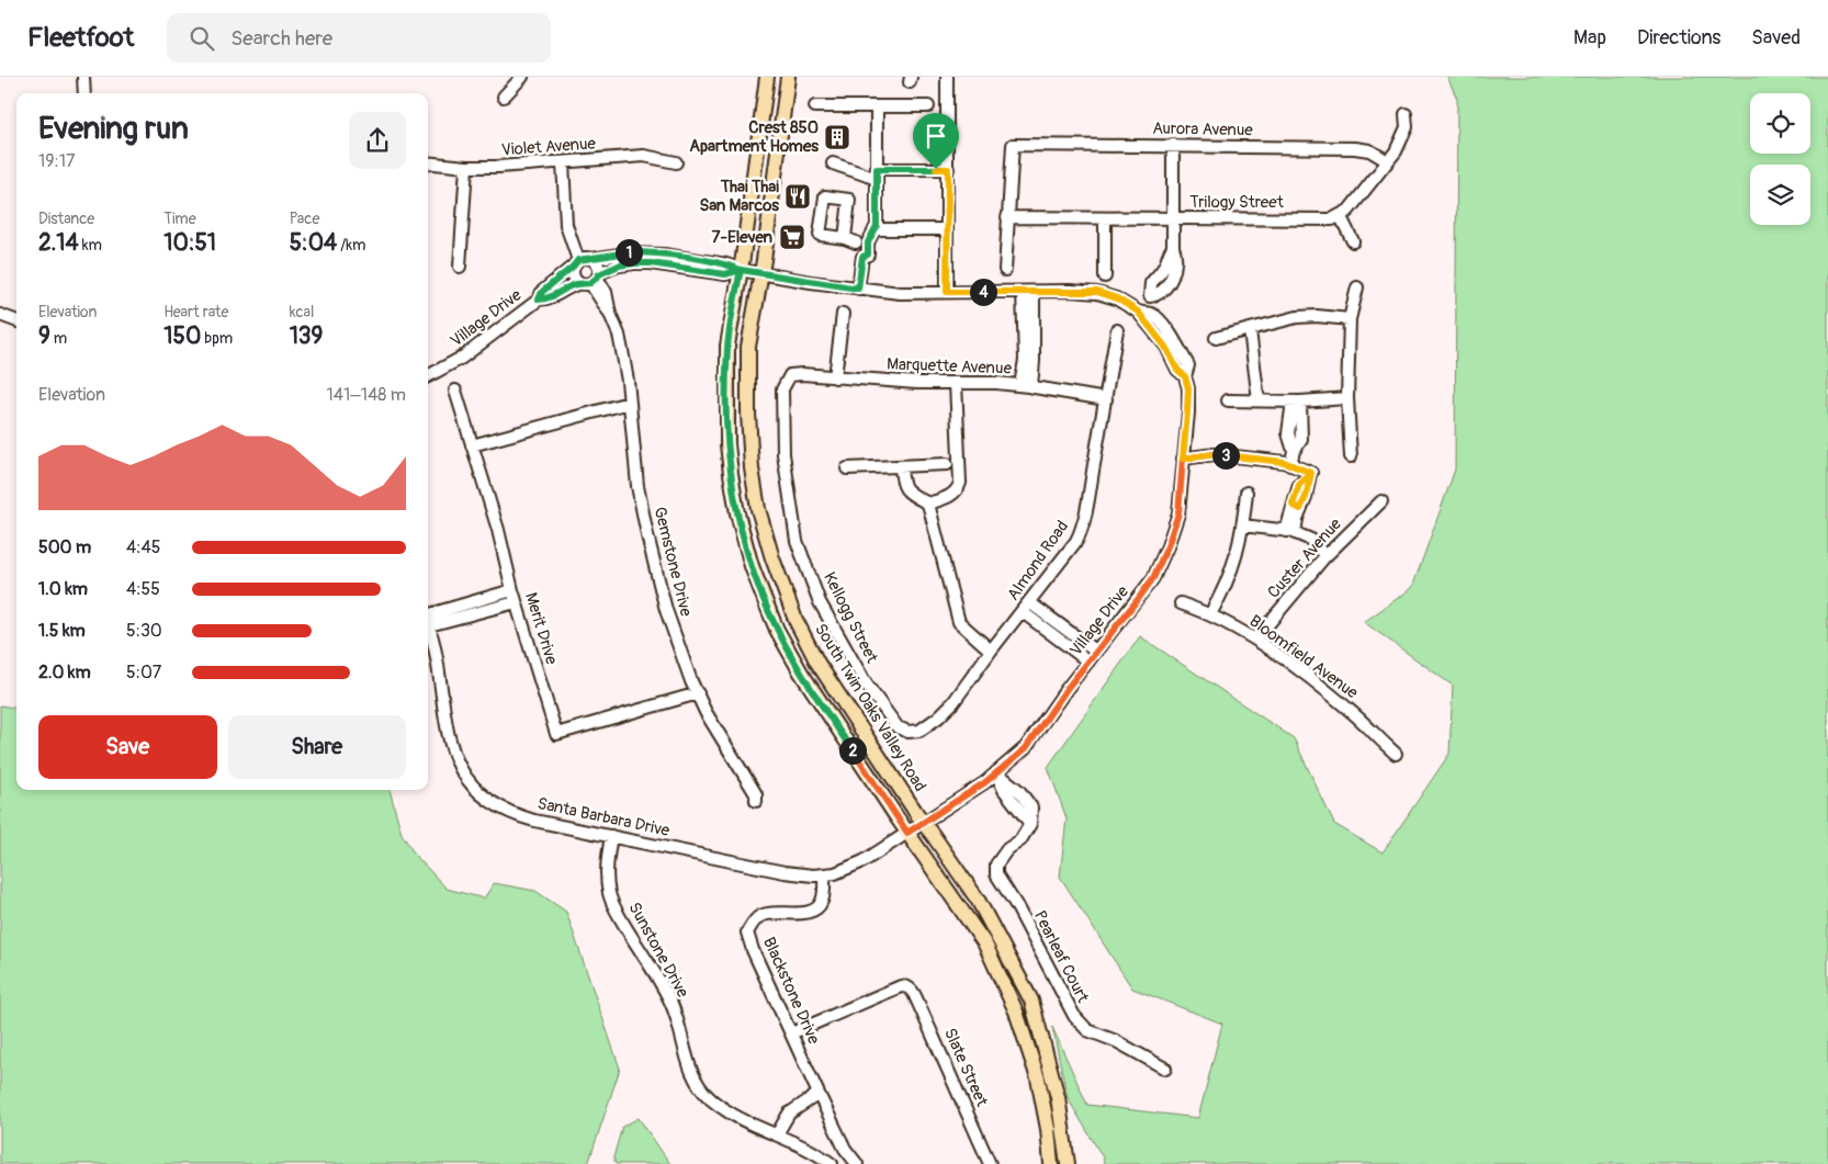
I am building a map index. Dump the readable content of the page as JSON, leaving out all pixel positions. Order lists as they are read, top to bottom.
{
  "streets": {
    "main road": ["South Twin Oaks Valley Road"],
    "street": [
      "Aurora Avenue",
      "Violet Avenue",
      "Trilogy Street",
      "Village Drive",
      "Marquette Avenue",
      "Custer Avenue",
      "Almond Road",
      "Gemstone Drive",
      "Kellogg Street",
      "Merit Drive",
      "Bloomfield Avenue",
      "Santa Barbara Drive",
      "Sunstone Drive",
      "Pearleaf Court",
      "Blackstone Drive",
      "Slate Street"
    ]
  },
  "crossings": [
    ["Aurora Avenue", "Trilogy Street"],
    ["Village Drive", "Gemstone Drive"],
    ["Village Drive", "South Twin Oaks Valley Road"],
    ["Village Drive", "Santa Barbara Drive"],
    ["Village Drive", "Pearleaf Court"],
    ["Marquette Avenue", "Almond Road"],
    ["Marquette Avenue", "Kellogg Street"],
    ["Custer Avenue", "Bloomfield Avenue"],
    ["Almond Road", "Kellogg Street"],
    ["Gemstone Drive", "Merit Drive"],
    ["Santa Barbara Drive", "Sunstone Drive"],
    ["Santa Barbara Drive", "Blackstone Drive"],
    ["Blackstone Drive", "Slate Street"]
  ],
  "places": {
    "building": ["Crest 850 Apartment Homes"],
    "restaurant": ["Thai Thai San Marcos"],
    "supermarket": ["7-Eleven"]
  },
  "page": {
    "header": "Fleetfoot",
    "search": "Search here",
    "nav": ["Map", "Directions", "Saved"],
    "heading": ["Evening run", "19:17"],
    "stats": [
      ["Distance", "2.14 km"],
      ["Time", "10:51"],
      ["Pace", "5:04 /km"],
      ["Elevation", "9 m"],
      ["Heart rate", "150 bpm"],
      ["kcal", "139"]
    ],
    "pins": [
      "1",
      "4",
      "3",
      "2"
    ],
    "chart": ["Elevation", "141–148 m"],
    "list": [
      {
        "name": "500 m",
        "note": "4:45"
      },
      {
        "name": "1.0 km",
        "note": "4:55"
      },
      {
        "name": "1.5 km",
        "note": "5:30"
      },
      {
        "name": "2.0 km",
        "note": "5:07"
      }
    ],
    "buttons": ["Save", "Share"]
  }
}
